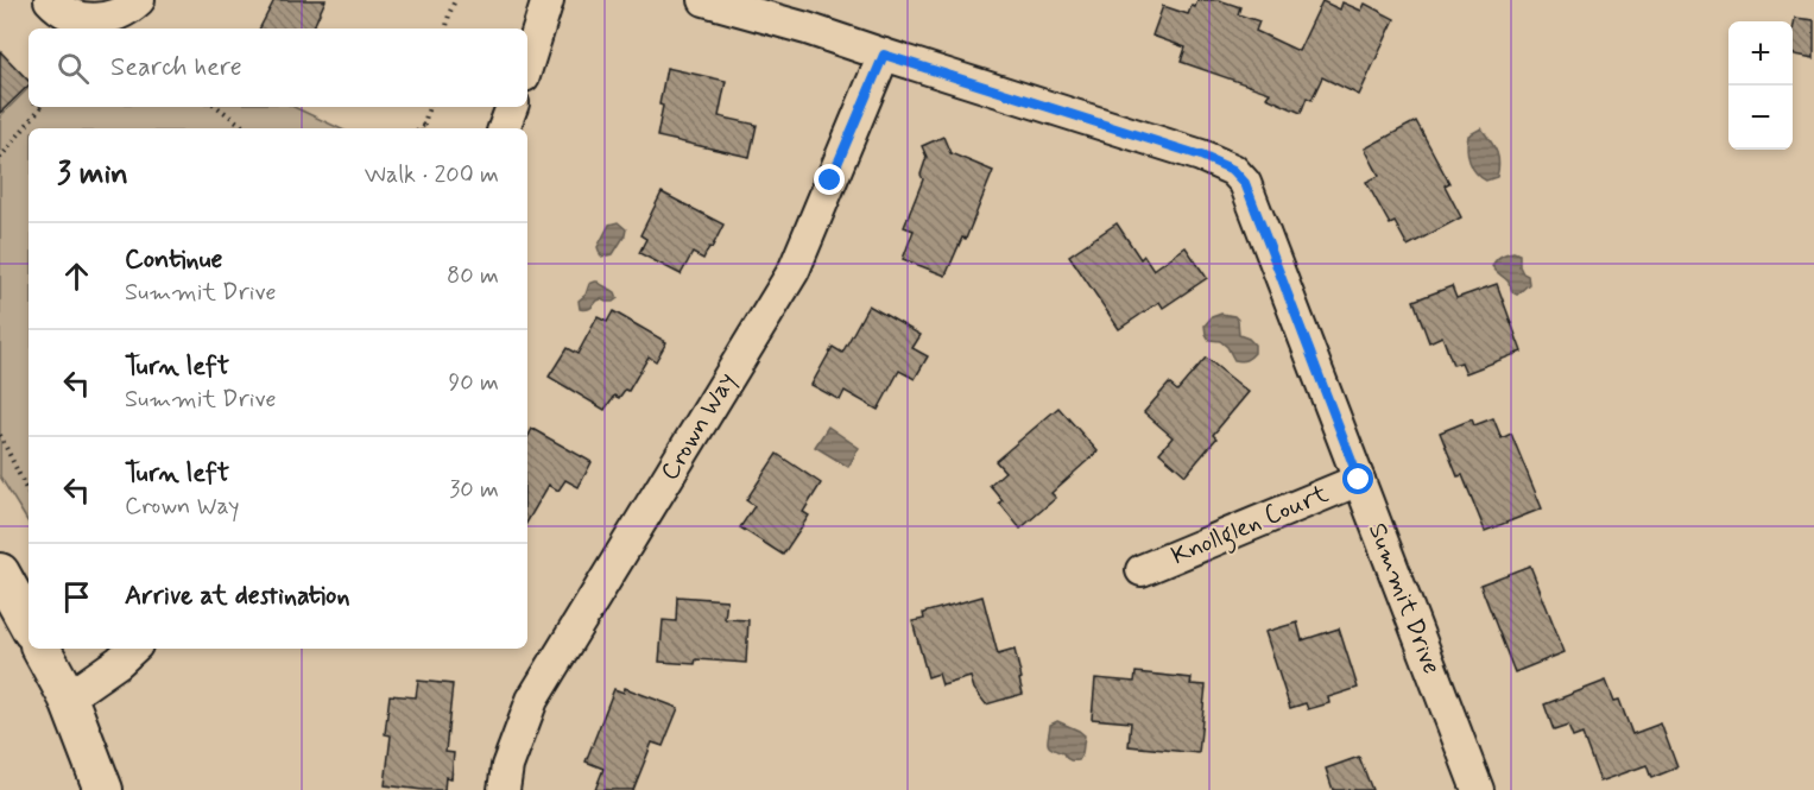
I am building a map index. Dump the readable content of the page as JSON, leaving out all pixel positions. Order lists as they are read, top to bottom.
{
  "streets": {
    "street": ["Crown Way", "Knollglen Court", "Summit Drive"]
  },
  "crossings": [
    ["Crown Way", "Summit Drive"],
    ["Knollglen Court", "Summit Drive"]
  ],
  "page": {
    "map_buttons": ["+", "−"],
    "search": "Search here",
    "heading": ["3 min", "Walk · 200 m"],
    "list": [
      ["Continue", "Summit Drive", "80 m"],
      ["Turn left", "Summit Drive", "90 m"],
      ["Turn left", "Crown Way", "30 m"],
      "Arrive at destination"
    ]
  }
}
